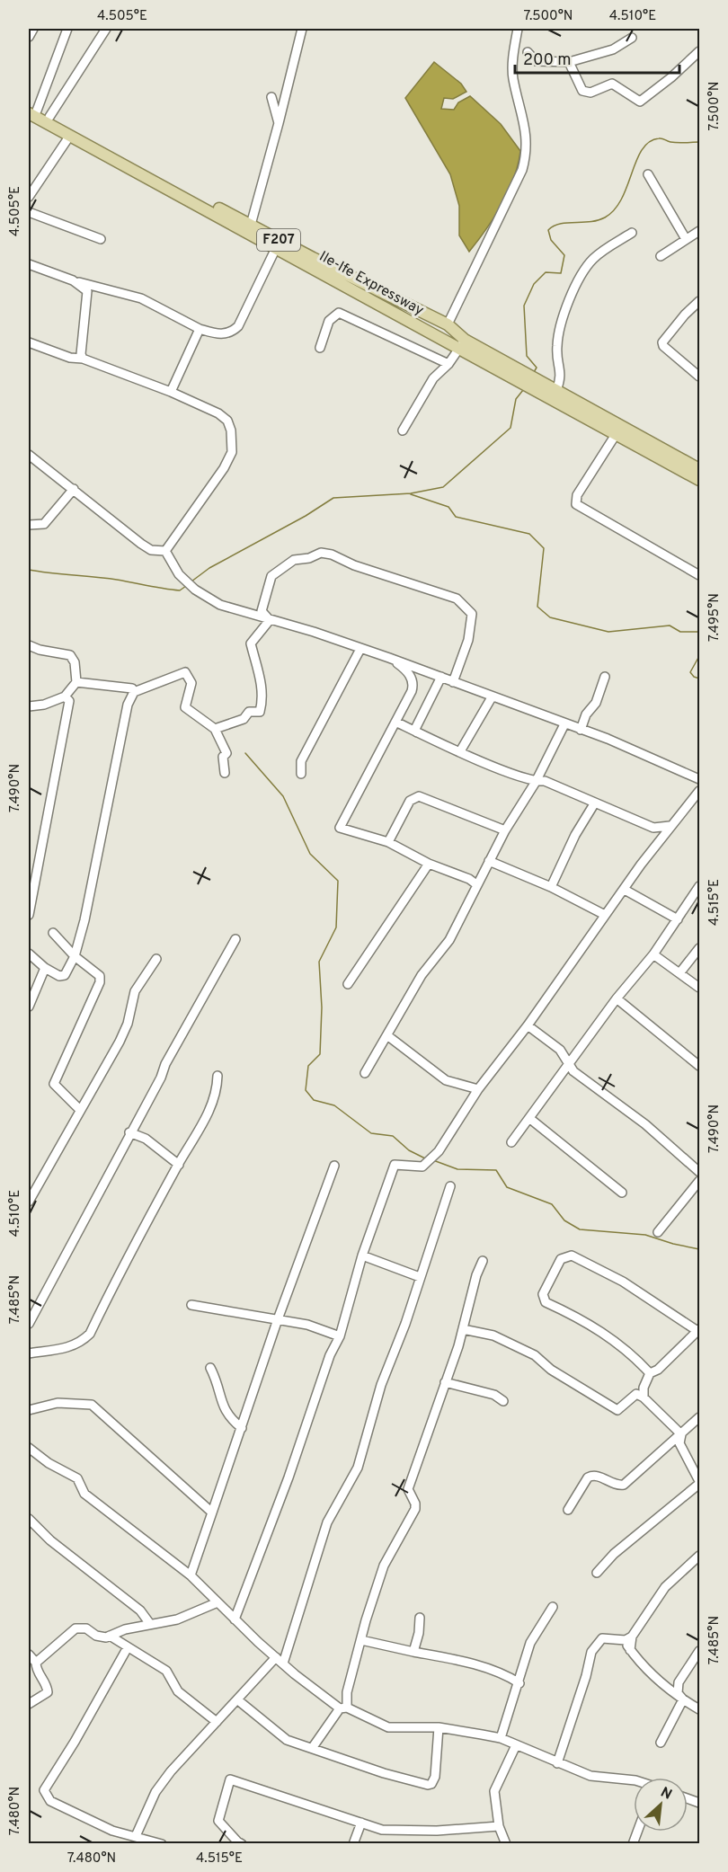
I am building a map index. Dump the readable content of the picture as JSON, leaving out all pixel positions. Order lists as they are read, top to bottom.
{
  "streets": {
    "main road": ["F207", "Ile-Ife Expressway"]
  },
  "scale_bar": "200 m",
  "north": "top right",
  "coordinates": [
    "4.505°E",
    "7.500°N",
    "4.510°E",
    "7.495°N",
    "7.490°N",
    "4.515°E",
    "7.485°N",
    "7.480°N"
  ]
}
